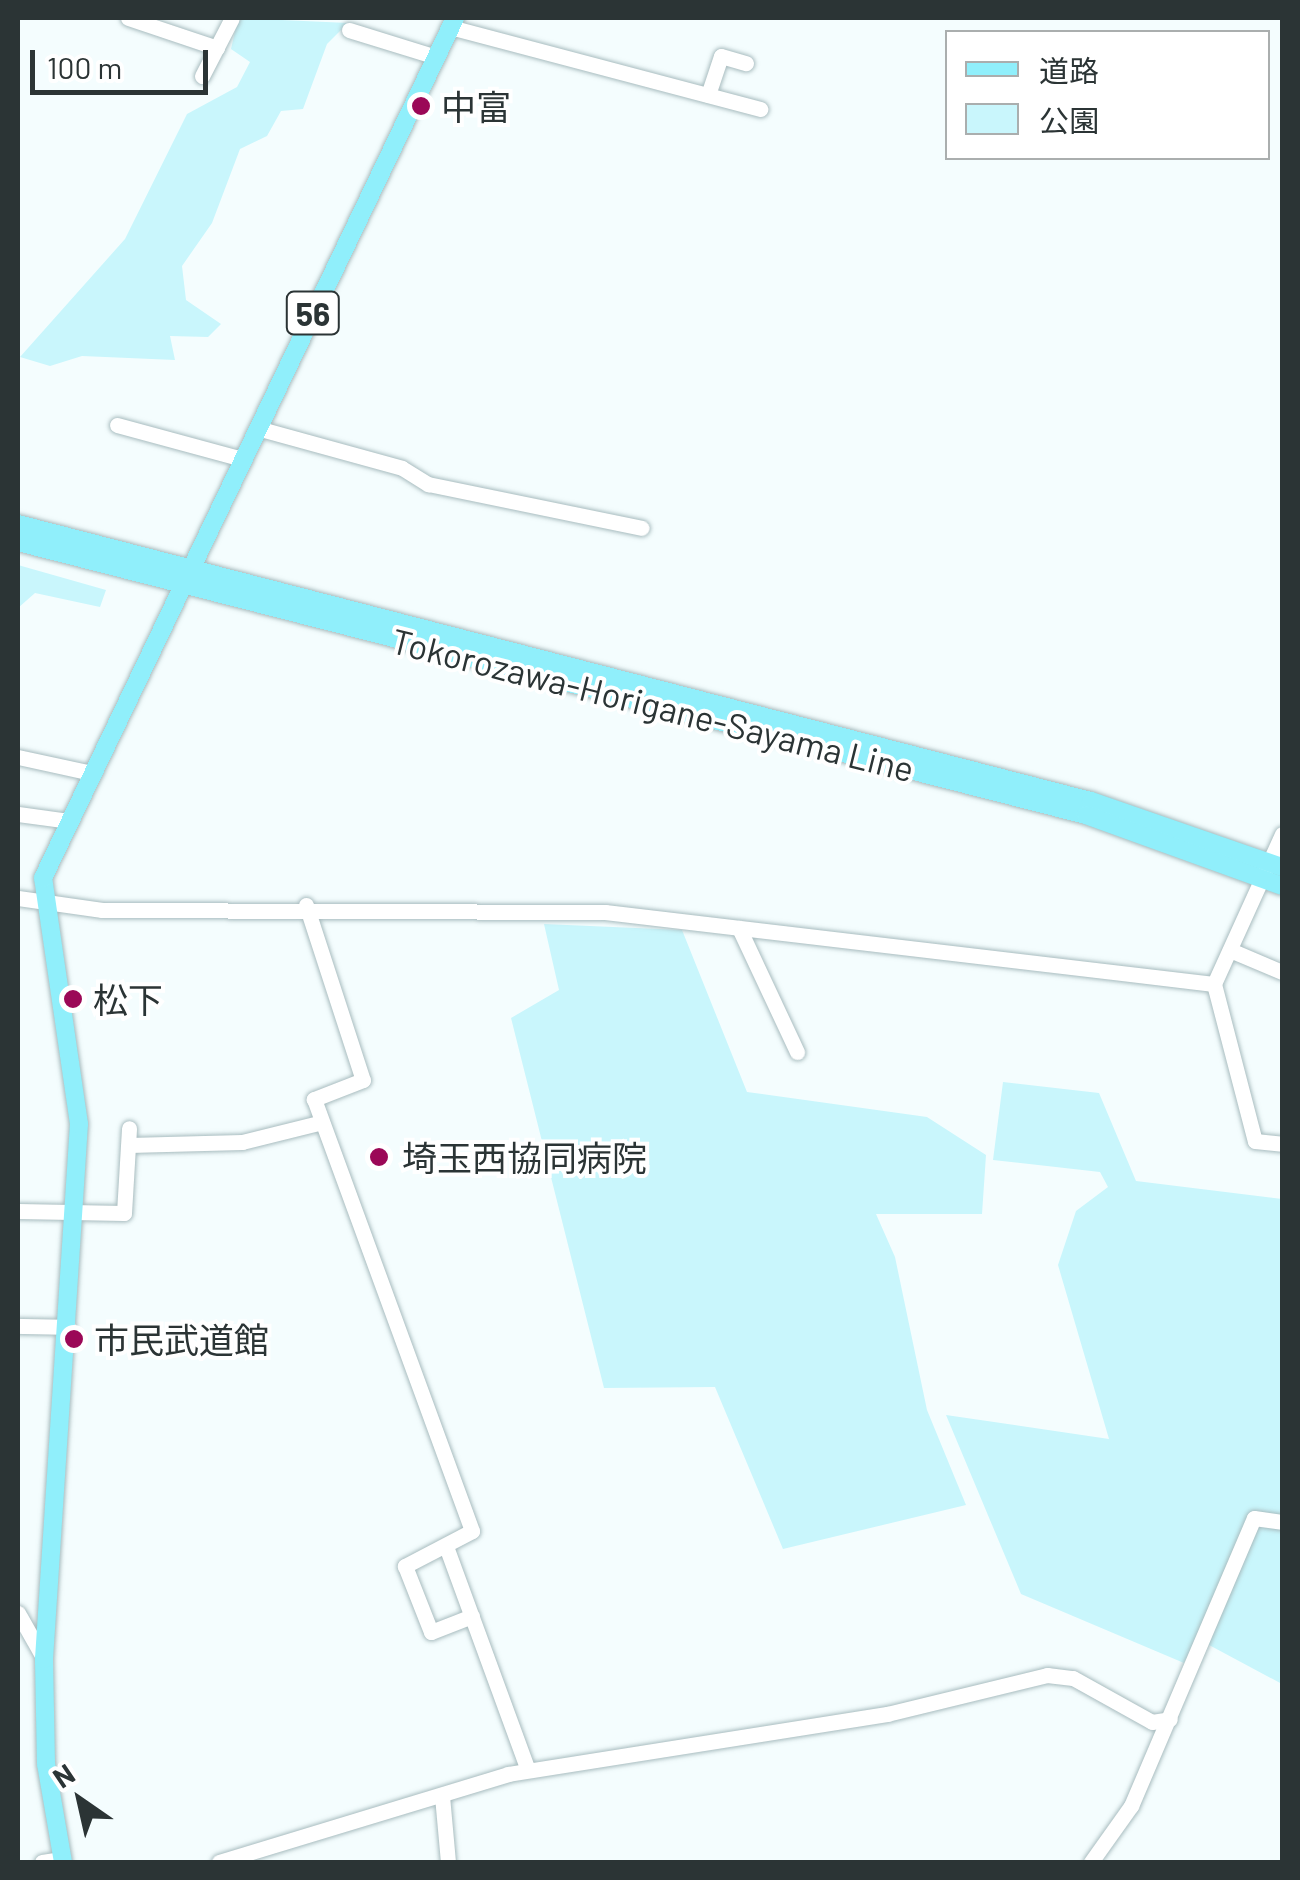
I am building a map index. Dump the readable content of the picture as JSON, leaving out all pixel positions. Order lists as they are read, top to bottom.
{
  "streets": {
    "main road": ["56", "Tokorozawa-Horigane-Sayama Line"]
  },
  "crossings": [
    ["56", "Tokorozawa-Horigane-Sayama Line"]
  ],
  "places": [
    "中富",
    "松下",
    "埼玉西協同病院",
    "市民武道館"
  ],
  "legend": ["道路", "公園"],
  "scale_bar": "100 m",
  "north": "top left"
}
